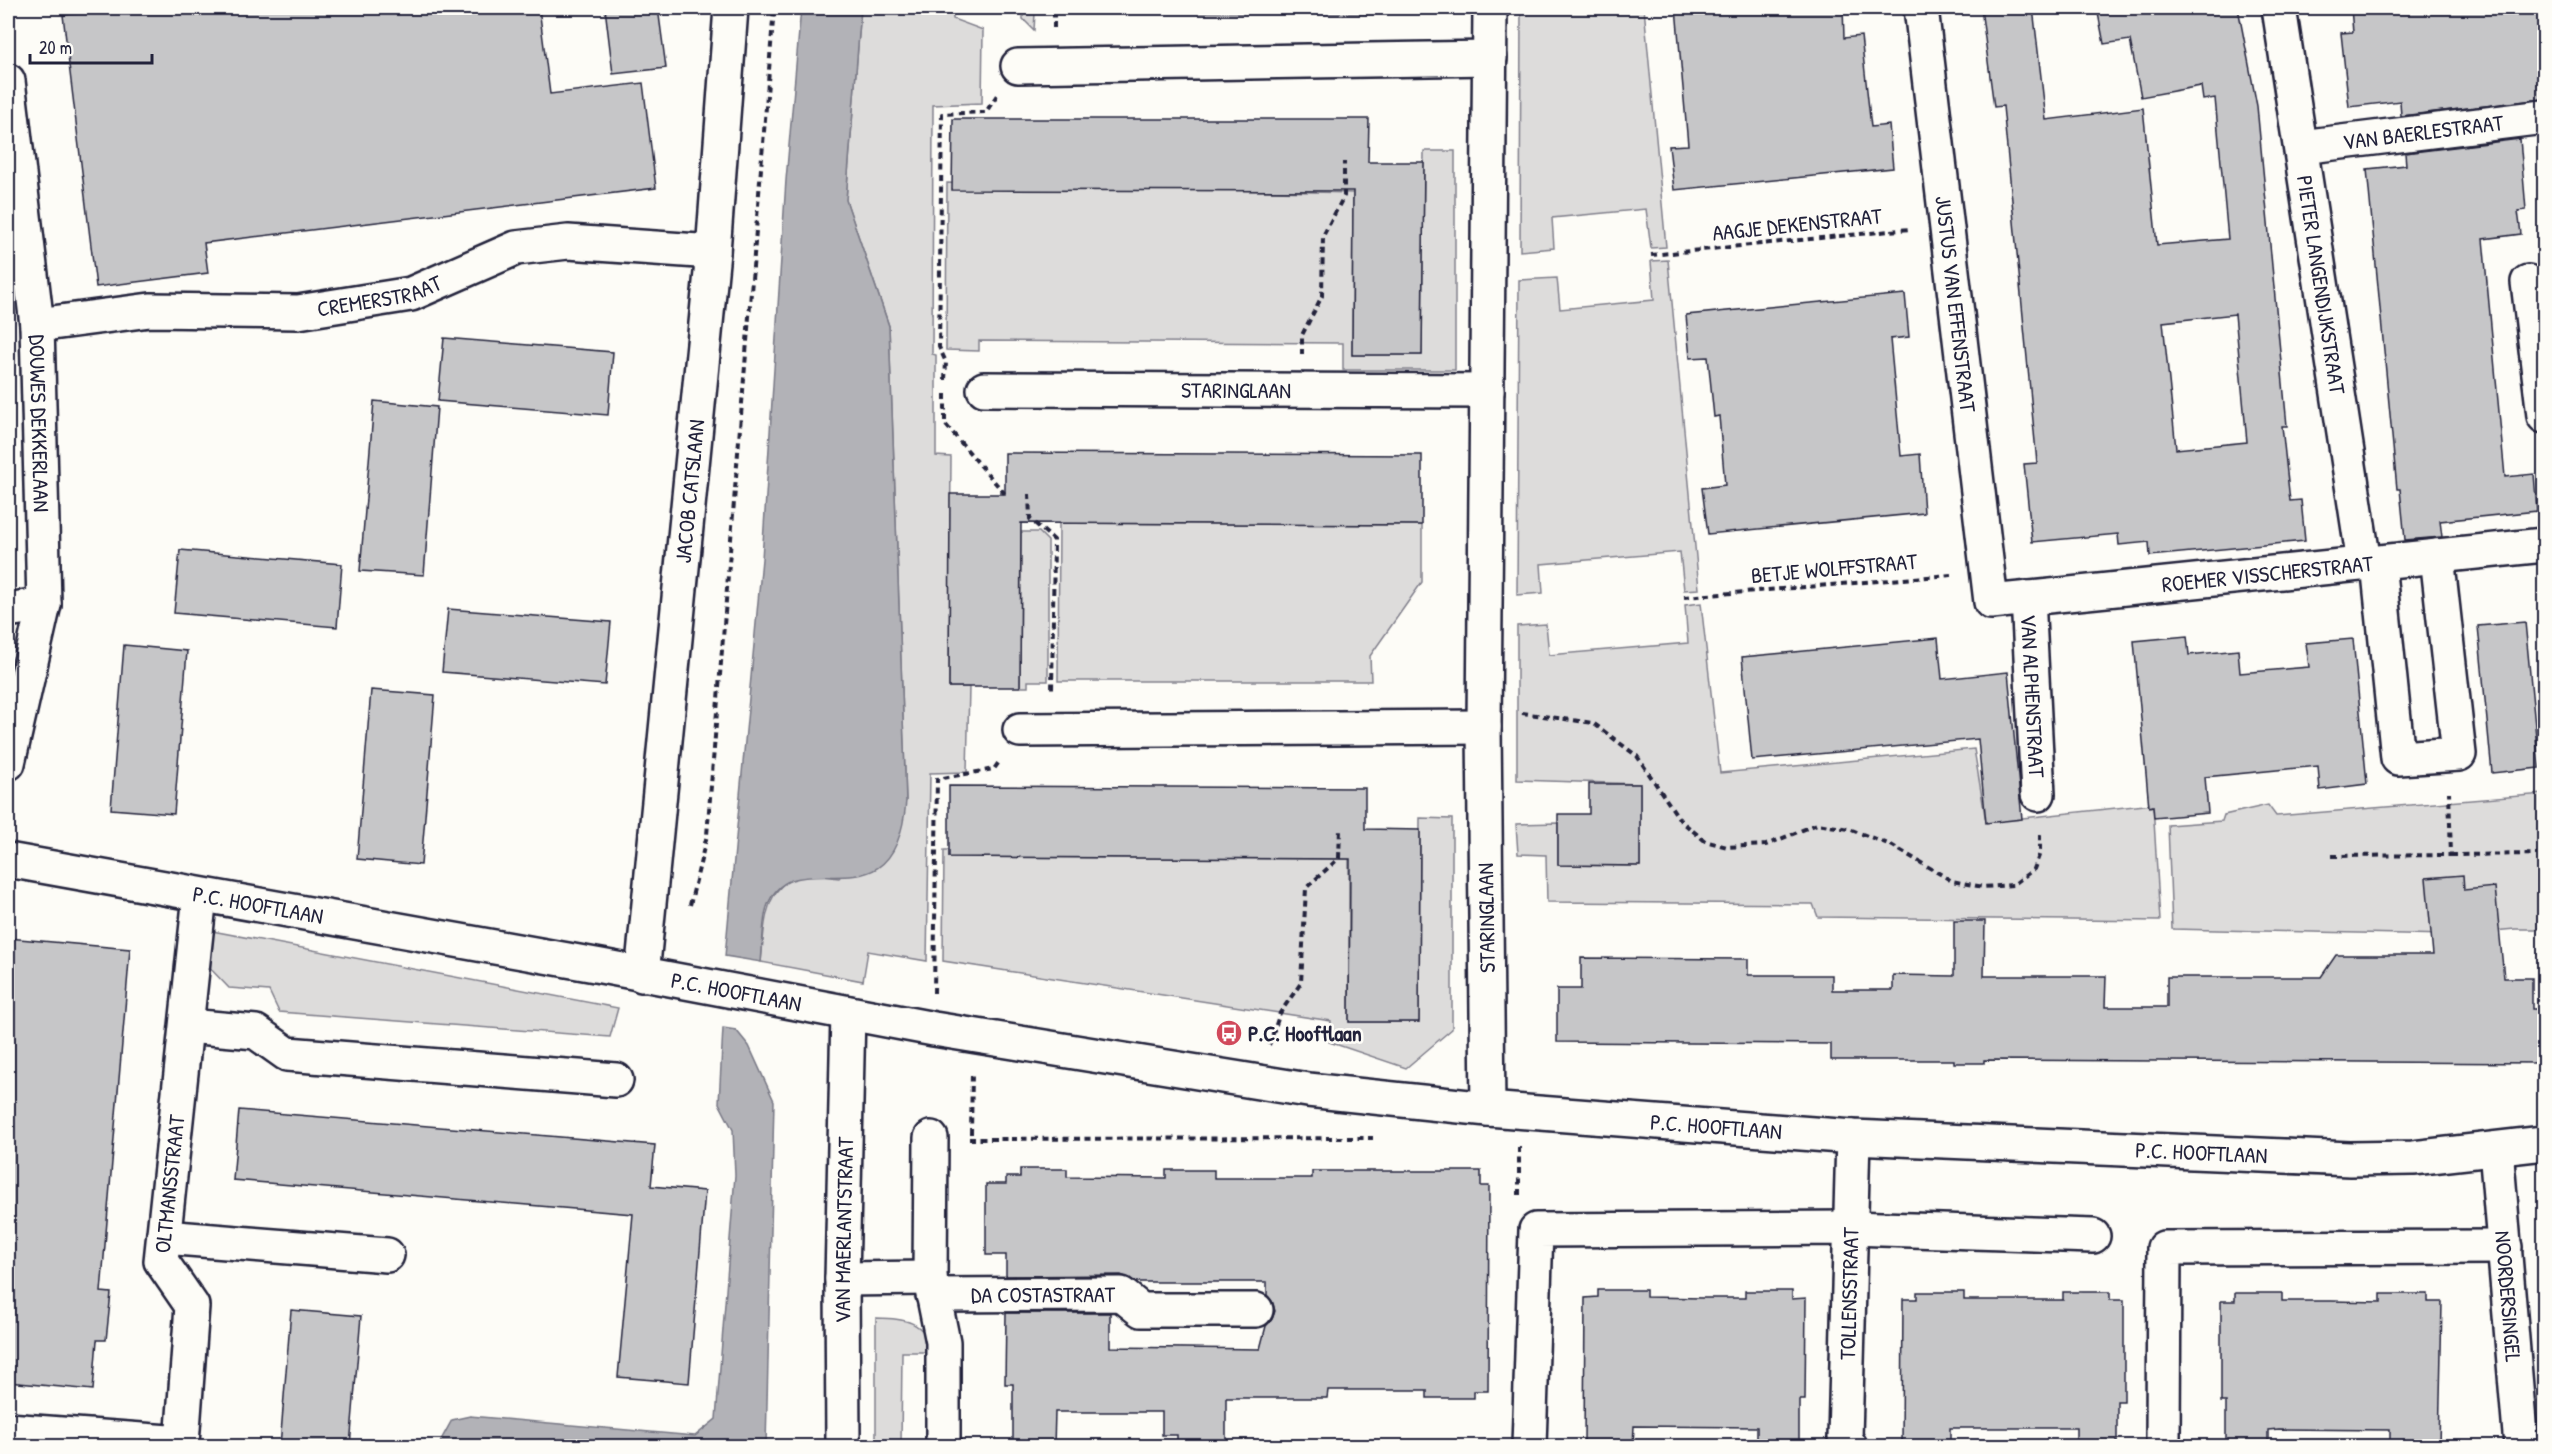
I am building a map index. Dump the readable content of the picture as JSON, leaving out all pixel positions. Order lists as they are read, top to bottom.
{
  "streets": {
    "street": [
      "VAN BAERLESTRAAT",
      "PIETER LANGENDIJKSTRAAT",
      "CREMERSTRAAT",
      "JUSTUS VAN EFFENSTRAAT",
      "STARINGLAAN",
      "DOUWES DEKKERLAAN",
      "JACOB CATSLAAN",
      "ROEMER VISSCHERSTRAAT",
      "VAN ALPHENSTRAAT",
      "P.C. HOOFTLAAN",
      "OLTMANSSTRAAT",
      "VAN MAERLANTSTRAAT",
      "TOLLENSSTRAAT",
      "DA COSTASTRAAT",
      "NOORDERSINGEL"
    ],
    "path": ["AAGJE DEKENSTRAAT", "BETJE WOLFFSTRAAT"]
  },
  "crossings": [
    ["VAN BAERLESTRAAT", "PIETER LANGENDIJKSTRAAT"],
    ["AAGJE DEKENSTRAAT", "JUSTUS VAN EFFENSTRAAT"],
    ["PIETER LANGENDIJKSTRAAT", "ROEMER VISSCHERSTRAAT"],
    ["CREMERSTRAAT", "DOUWES DEKKERLAAN"],
    ["CREMERSTRAAT", "JACOB CATSLAAN"],
    ["JUSTUS VAN EFFENSTRAAT", "BETJE WOLFFSTRAAT"],
    ["JUSTUS VAN EFFENSTRAAT", "ROEMER VISSCHERSTRAAT"],
    ["STARINGLAAN", "P.C. HOOFTLAAN"],
    ["JACOB CATSLAAN", "P.C. HOOFTLAAN"],
    ["BETJE WOLFFSTRAAT", "ROEMER VISSCHERSTRAAT"],
    ["ROEMER VISSCHERSTRAAT", "VAN ALPHENSTRAAT"],
    ["P.C. HOOFTLAAN", "OLTMANSSTRAAT"],
    ["P.C. HOOFTLAAN", "VAN MAERLANTSTRAAT"],
    ["P.C. HOOFTLAAN", "TOLLENSSTRAAT"],
    ["P.C. HOOFTLAAN", "NOORDERSINGEL"],
    ["VAN MAERLANTSTRAAT", "DA COSTASTRAAT"]
  ],
  "places": {
    "bus stop": ["P.C. Hooftlaan"]
  },
  "scale_bar": "20 m"
}
